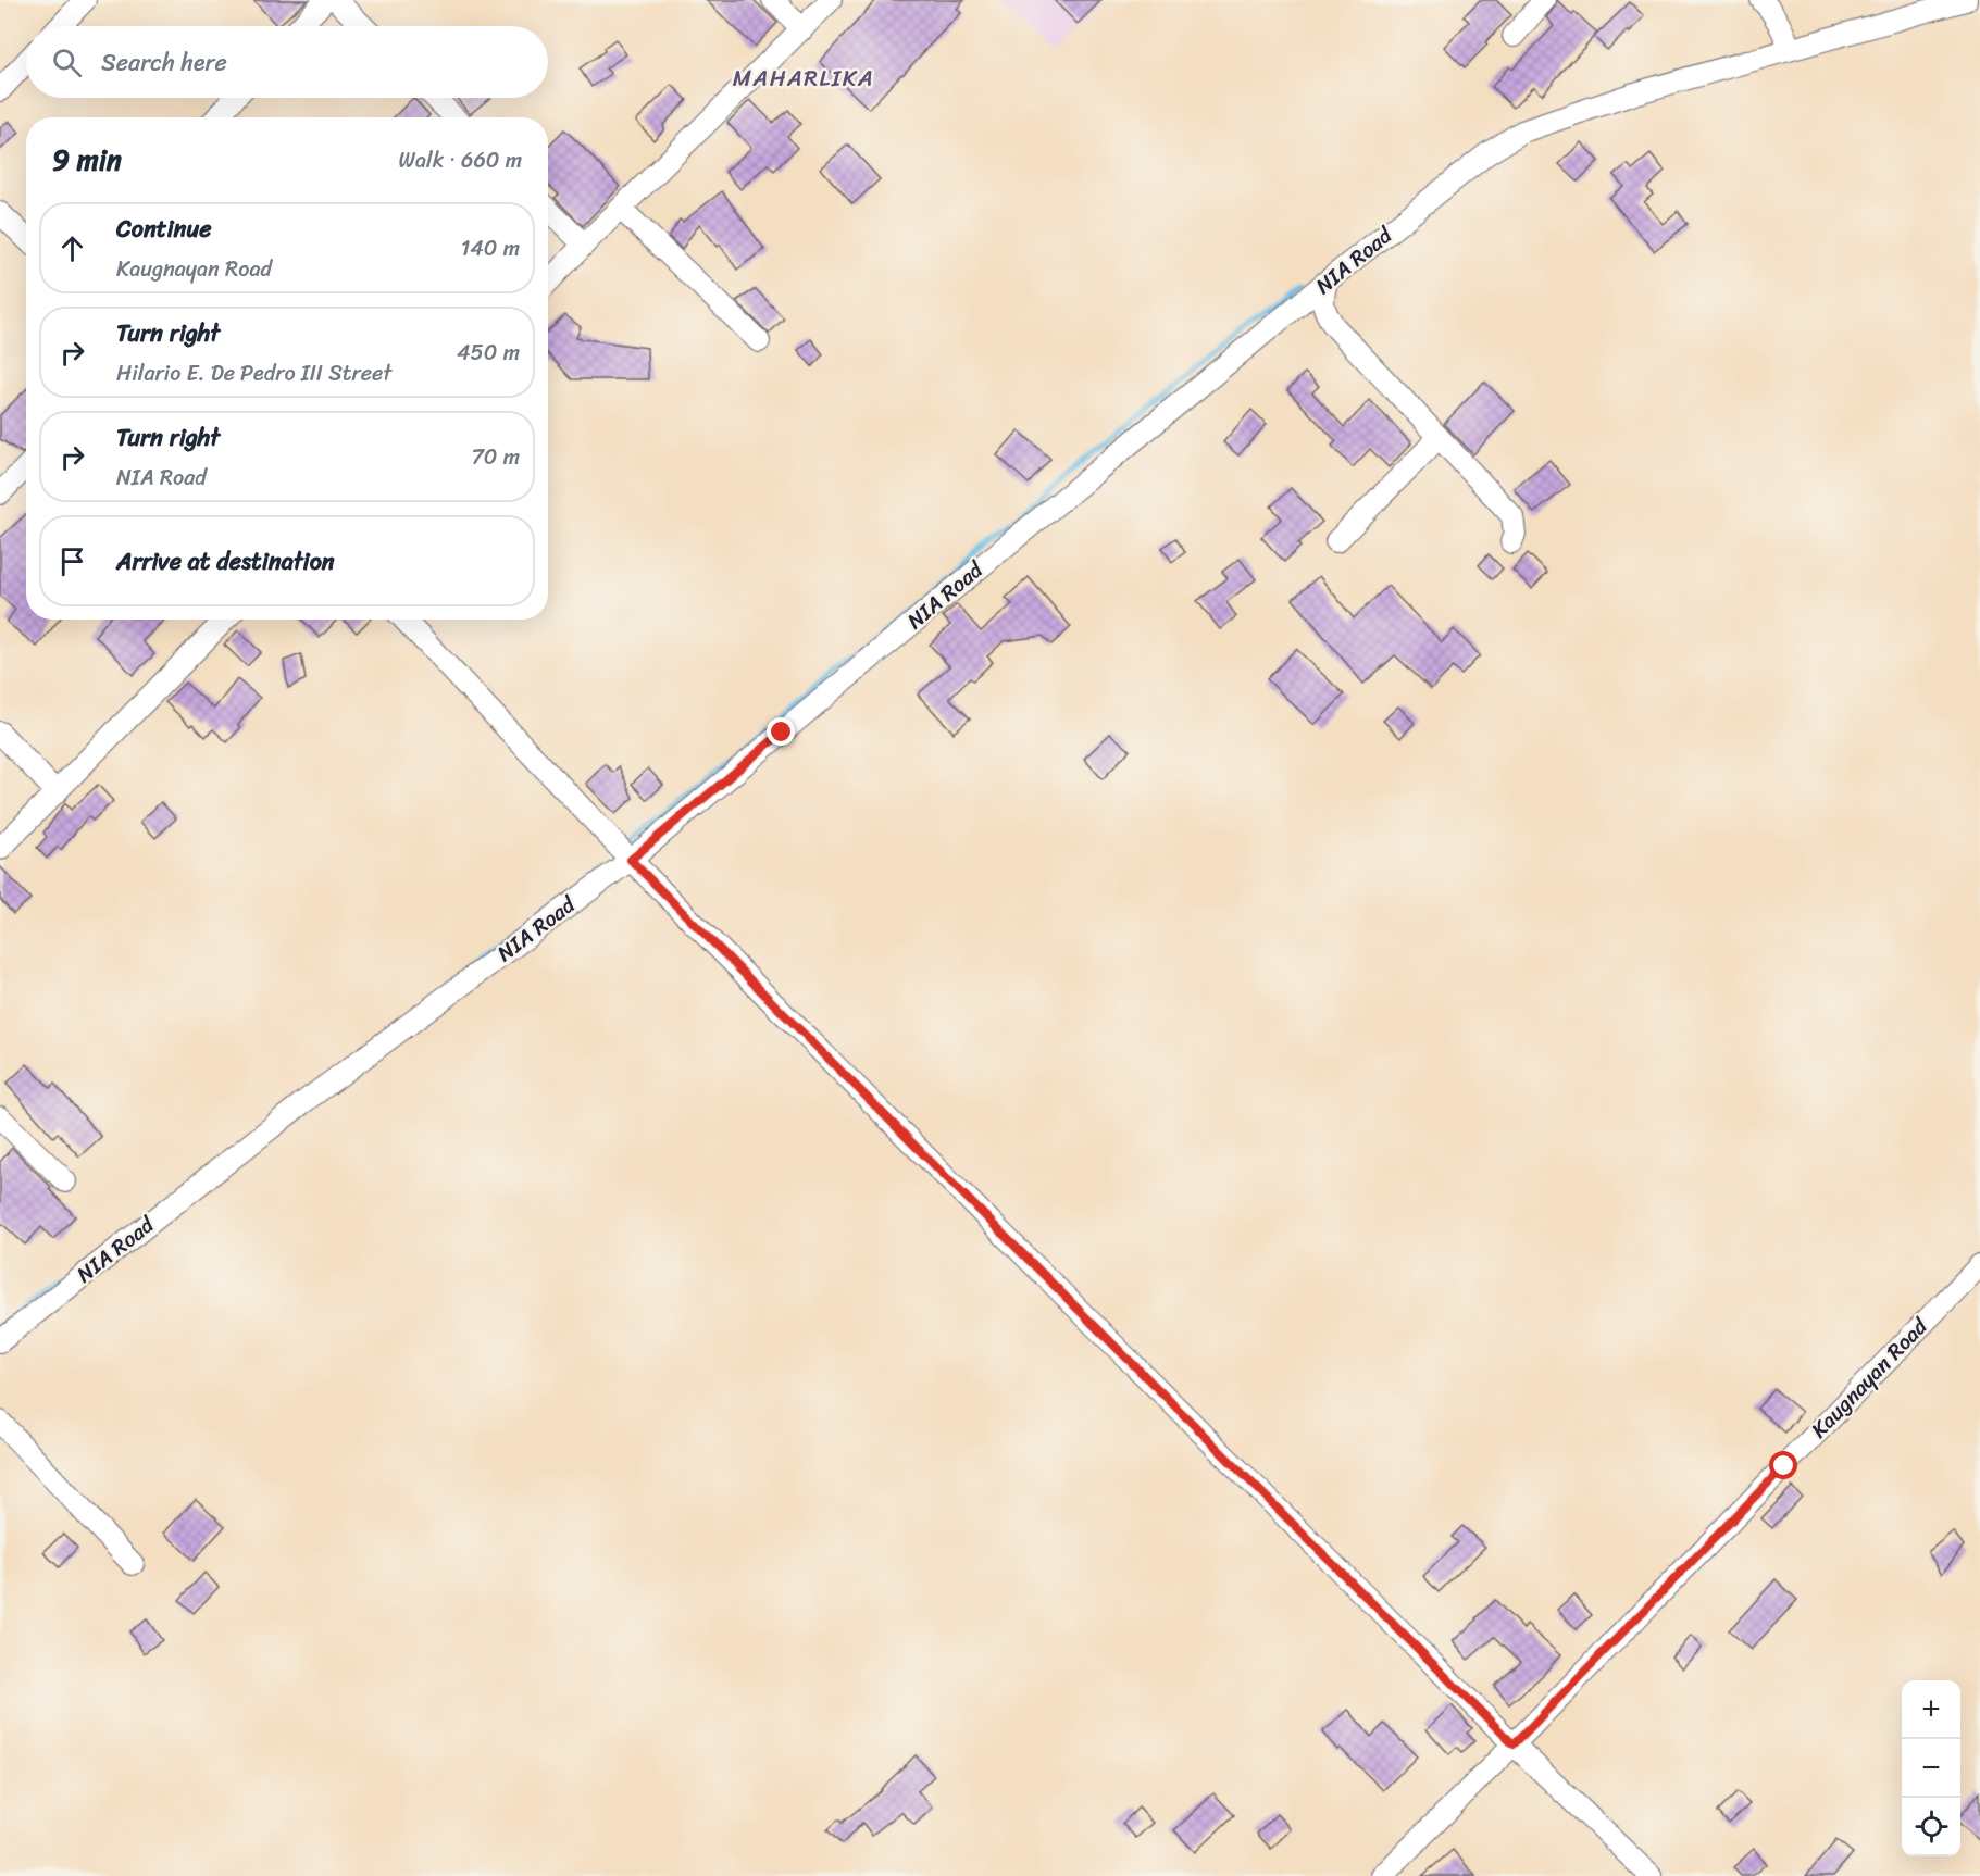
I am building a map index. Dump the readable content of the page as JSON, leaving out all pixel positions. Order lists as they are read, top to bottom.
{
  "streets": {
    "street": ["NIA Road", "Kaugnayan Road"]
  },
  "districts": ["MAHARLIKA"],
  "page": {
    "search": "Search here",
    "heading": ["9 min", "Walk · 660 m"],
    "list": [
      ["Continue", "Kaugnayan Road", "140 m"],
      ["Turn right", "Hilario E. De Pedro III Street", "450 m"],
      ["Turn right", "NIA Road", "70 m"],
      "Arrive at destination"
    ],
    "map_buttons": ["+", "−"]
  }
}
